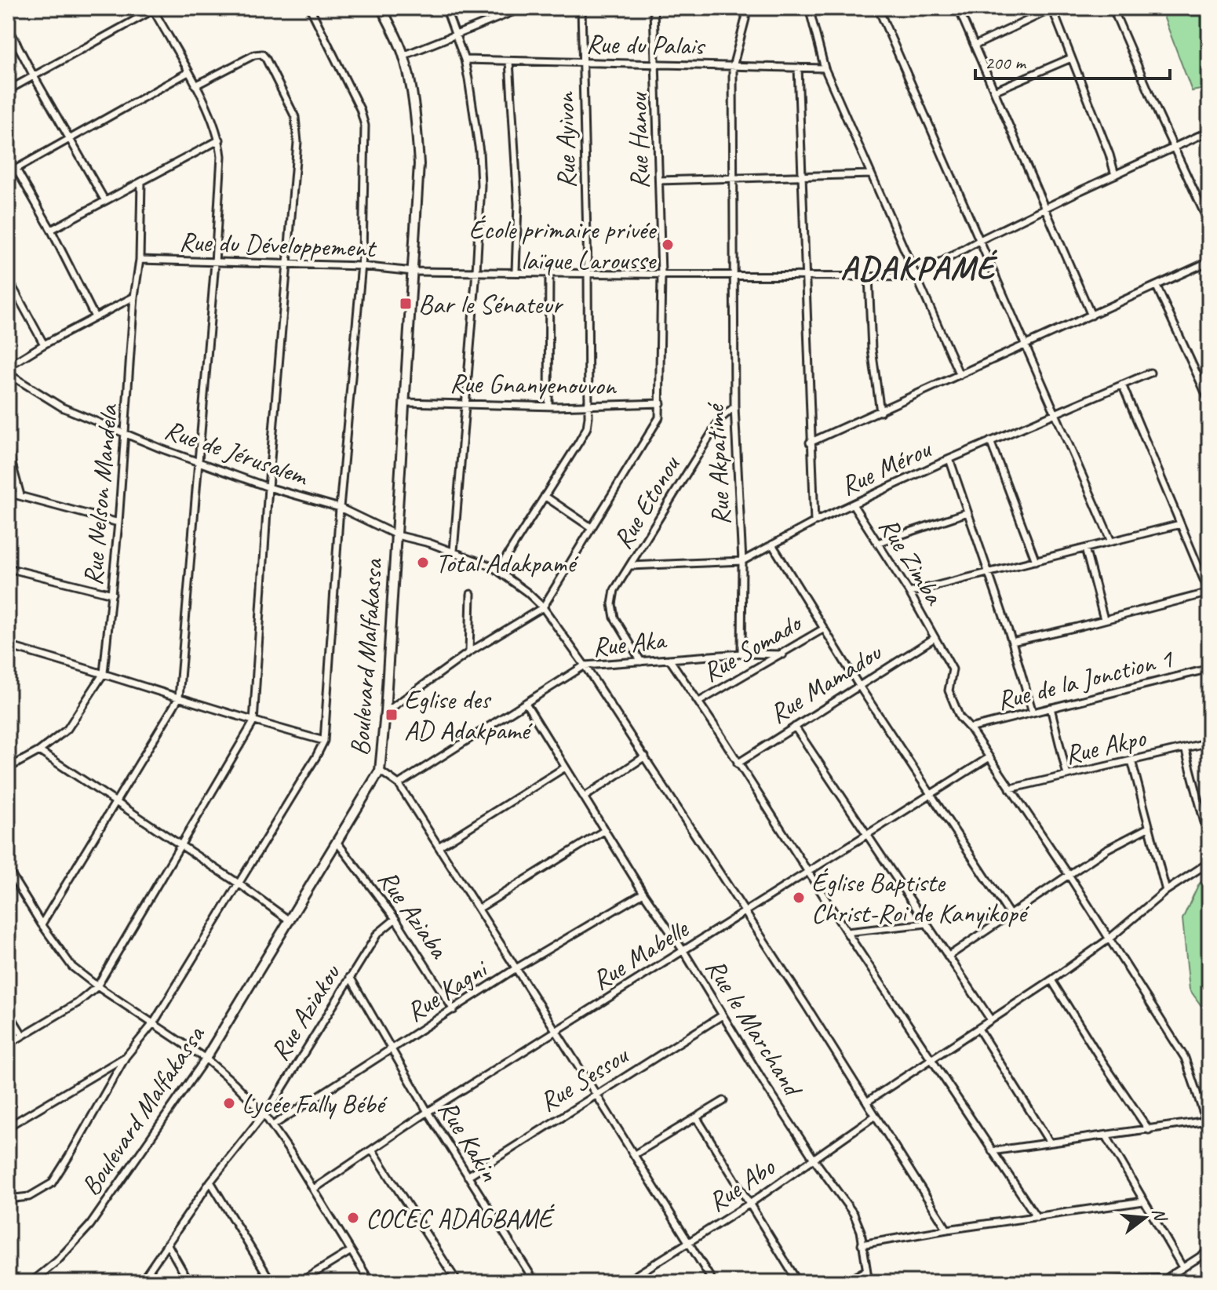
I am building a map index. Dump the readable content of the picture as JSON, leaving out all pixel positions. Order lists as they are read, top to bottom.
{
  "streets": {
    "street": [
      "Rue du Palais",
      "Rue Ayivon",
      "Rue Hanou",
      "Rue du Développement",
      "Rue Gnanyenouvon",
      "Rue de Jérusalem",
      "Rue Akpatimé",
      "Rue Mérou",
      "Rue Nelson Mandela",
      "Rue Etonou",
      "Rue Zimba",
      "Rue Aka",
      "Rue Somado",
      "Boulevard Malfakassa",
      "Rue de la Jonction 1",
      "Rue Mamadou",
      "Rue Akpo",
      "Rue Aziaba",
      "Rue Mabelle",
      "Rue Kagni",
      "Rue Aziakou",
      "Rue le Marchand",
      "Rue Sessou",
      "Rue Kakin",
      "Rue Abo"
    ]
  },
  "crossings": [
    ["Rue du Palais", "Rue Ayivon"],
    ["Rue du Palais", "Rue Hanou"],
    ["Rue du Palais", "Rue Akpatimé"],
    ["Rue Ayivon", "Rue du Développement"],
    ["Rue Ayivon", "Rue Gnanyenouvon"],
    ["Rue Ayivon", "Rue de Jérusalem"],
    ["Rue Hanou", "Rue du Développement"],
    ["Rue Hanou", "Rue Gnanyenouvon"],
    ["Rue du Développement", "Rue Akpatimé"],
    ["Rue du Développement", "Rue Nelson Mandela"],
    ["Rue du Développement", "Boulevard Malfakassa"],
    ["Rue Gnanyenouvon", "Boulevard Malfakassa"],
    ["Rue de Jérusalem", "Rue Nelson Mandela"],
    ["Rue de Jérusalem", "Rue Aka"],
    ["Rue de Jérusalem", "Boulevard Malfakassa"],
    ["Rue de Jérusalem", "Rue Mabelle"],
    ["Rue de Jérusalem", "Rue Abo"],
    ["Rue Akpatimé", "Rue Mérou"],
    ["Rue Akpatimé", "Rue Etonou"],
    ["Rue Akpatimé", "Rue Aka"],
    ["Rue Mérou", "Rue Etonou"],
    ["Rue Mérou", "Rue Zimba"],
    ["Rue Etonou", "Rue Aka"],
    ["Rue Zimba", "Rue de la Jonction 1"],
    ["Rue Zimba", "Rue Mamadou"],
    ["Rue Zimba", "Rue Akpo"],
    ["Rue Zimba", "Rue Mabelle"],
    ["Rue Aka", "Rue Somado"],
    ["Rue Aka", "Rue le Marchand"],
    ["Boulevard Malfakassa", "Rue Aziaba"],
    ["Rue Aziaba", "Rue Kagni"],
    ["Rue Aziaba", "Rue Aziakou"],
    ["Rue Mabelle", "Rue le Marchand"],
    ["Rue Mabelle", "Rue Kakin"],
    ["Rue Kagni", "Rue le Marchand"],
    ["Rue Kagni", "Rue Kakin"],
    ["Rue Aziakou", "Rue Kakin"],
    ["Rue le Marchand", "Rue Sessou"],
    ["Rue le Marchand", "Rue Abo"],
    ["Rue Sessou", "Rue Kakin"]
  ],
  "districts": ["ADAKPAMÉ"],
  "places": {
    "other": [
      "École primaire privée laïque Larousse",
      "Total Adakpamé",
      "Église Baptiste Christ-Roi de Kanyikopé",
      "Lycée Fally Bébé",
      "COCEC ADAGBAMÉ"
    ],
    "transit": ["Bar le Sénateur", "Eglise des AD Adakpamé"]
  },
  "scale_bar": "200 m",
  "north": "right"
}
